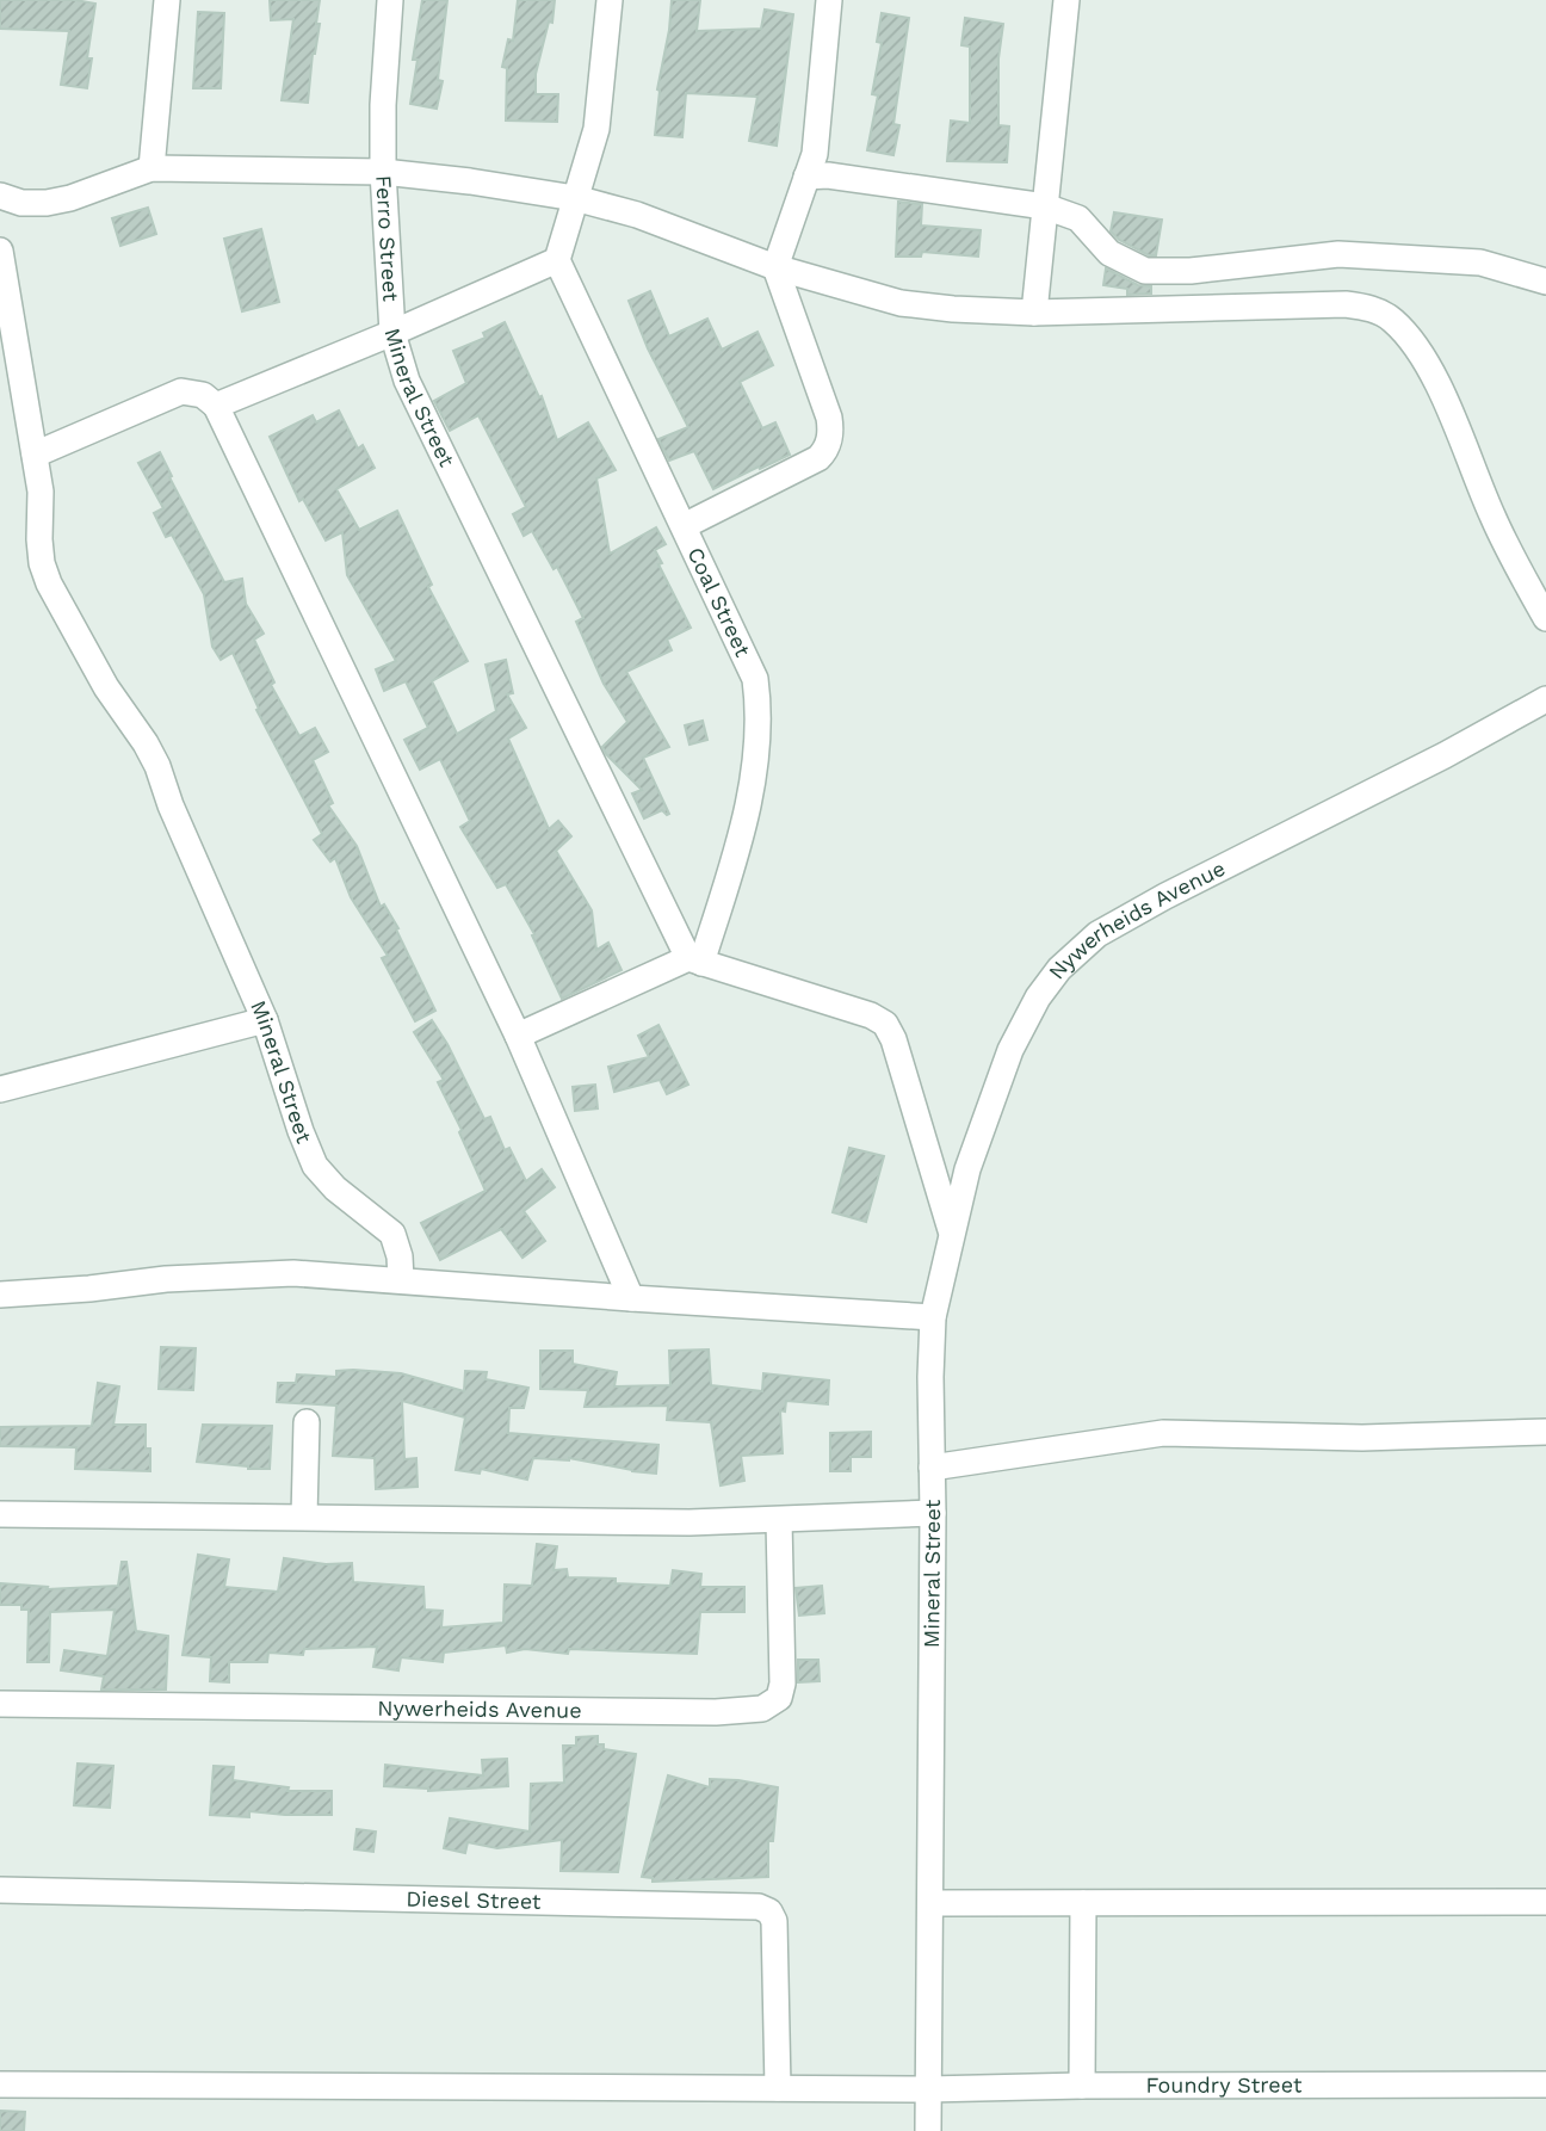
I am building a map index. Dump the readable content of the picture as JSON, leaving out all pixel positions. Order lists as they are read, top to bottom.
{
  "streets": {
    "street": [
      "Ferro Street",
      "Mineral Street",
      "Coal Street",
      "Nywerheids Avenue",
      "Diesel Street",
      "Foundry Street"
    ]
  },
  "crossings": [
    ["Ferro Street", "Mineral Street"],
    ["Ferro Street", "Coal Street"],
    ["Mineral Street", "Coal Street"],
    ["Mineral Street", "Nywerheids Avenue"],
    ["Mineral Street", "Foundry Street"]
  ]
}
